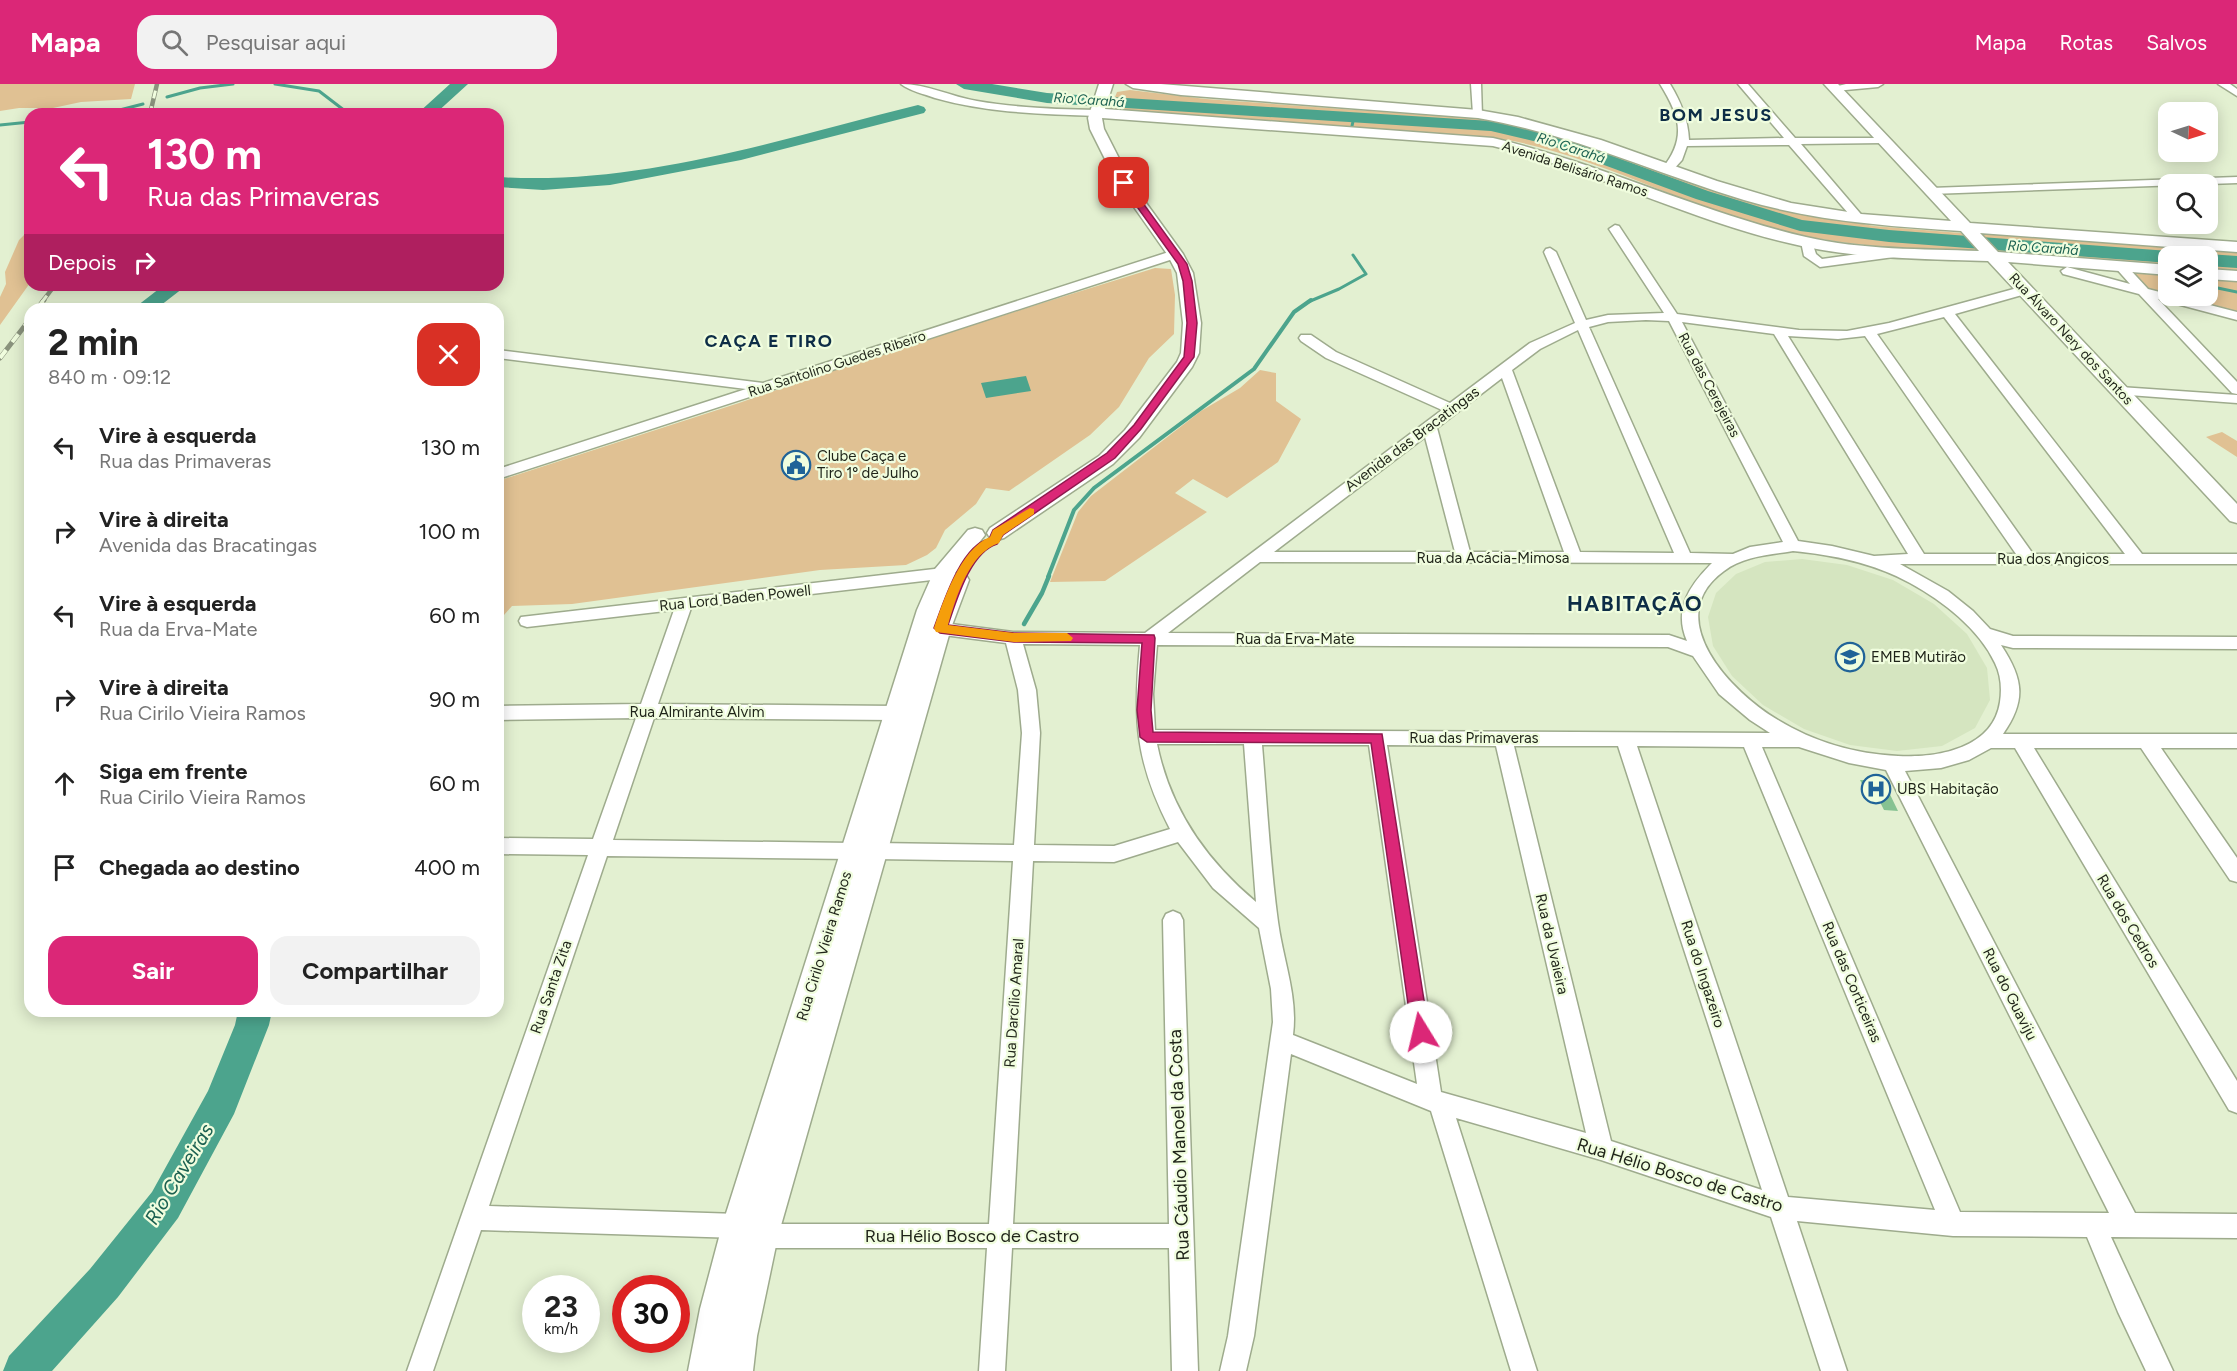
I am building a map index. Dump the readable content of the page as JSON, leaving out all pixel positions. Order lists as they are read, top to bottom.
{
  "streets": {
    "main road": ["Avenida Belisário Ramos", "Rua Álvaro Nery dos Santos", "Rua Cirilo Vieira Ramos"],
    "street": [
      "Rua Santolino Guedes Ribeiro",
      "Rua das Cerejeiras",
      "Avenida das Bracatingas",
      "Rua da Acácia-Mimosa",
      "Rua dos Angicos",
      "Rua Lord Baden Powell",
      "Rua da Erva-Mate",
      "Rua Almirante Alvim",
      "Rua das Primaveras",
      "Rua dos Cedros",
      "Rua da Uvaieira",
      "Rua do Ingazeiro",
      "Rua das Corticeiras",
      "Rua Santa Zita",
      "Rua do Guaviju",
      "Rua Darcílio Amaral",
      "Rua Cáudio Manoel da Costa",
      "Rua Hélio Bosco de Castro"
    ]
  },
  "crossings": [
    ["Avenida Belisário Ramos", "Rua Álvaro Nery dos Santos"],
    ["Avenida Belisário Ramos", "Rua Cirilo Vieira Ramos"],
    ["Rua Álvaro Nery dos Santos", "Avenida das Bracatingas"],
    ["Rua Santolino Guedes Ribeiro", "Rua Cirilo Vieira Ramos"],
    ["Rua das Cerejeiras", "Avenida das Bracatingas"],
    ["Avenida das Bracatingas", "Rua da Acácia-Mimosa"],
    ["Avenida das Bracatingas", "Rua da Erva-Mate"],
    ["Rua Lord Baden Powell", "Rua Cirilo Vieira Ramos"],
    ["Rua Lord Baden Powell", "Rua Santa Zita"],
    ["Rua da Erva-Mate", "Rua Cirilo Vieira Ramos"],
    ["Rua da Erva-Mate", "Rua Darcílio Amaral"],
    ["Rua Almirante Alvim", "Rua Cirilo Vieira Ramos"],
    ["Rua Almirante Alvim", "Rua Santa Zita"],
    ["Rua das Primaveras", "Rua da Uvaieira"],
    ["Rua das Primaveras", "Rua do Ingazeiro"],
    ["Rua das Primaveras", "Rua das Corticeiras"],
    ["Rua da Uvaieira", "Rua Hélio Bosco de Castro"],
    ["Rua Cirilo Vieira Ramos", "Rua Hélio Bosco de Castro"],
    ["Rua do Ingazeiro", "Rua Hélio Bosco de Castro"],
    ["Rua das Corticeiras", "Rua Hélio Bosco de Castro"],
    ["Rua Santa Zita", "Rua Hélio Bosco de Castro"],
    ["Rua do Guaviju", "Rua Hélio Bosco de Castro"],
    ["Rua Darcílio Amaral", "Rua Hélio Bosco de Castro"],
    ["Rua Cáudio Manoel da Costa", "Rua Hélio Bosco de Castro"]
  ],
  "districts": ["BOM JESUS", "CAÇA E TIRO", "HABITAÇÃO"],
  "water": ["Rio Carahá", "Rio Caveiras"],
  "places": {
    "public building": ["Clube Caça e Tiro 1º de Julho"],
    "school or university": ["EMEB Mutirão"],
    "hospital": ["UBS Habitação"]
  },
  "north": "right",
  "page": {
    "header": "Mapa",
    "search": "Pesquisar aqui",
    "nav": ["Mapa", "Rotas", "Salvos"],
    "turn": ["130 m", "Rua das Primaveras"],
    "then": "Depois",
    "heading": ["2 min", "840 m · 09:12"],
    "list": [
      {
        "name": "Vire à esquerda",
        "note": "Rua das Primaveras",
        "value": "130 m"
      },
      {
        "name": "Vire à direita",
        "note": "Avenida das Bracatingas",
        "value": "100 m"
      },
      {
        "name": "Vire à esquerda",
        "note": "Rua da Erva-Mate",
        "value": "60 m"
      },
      {
        "name": "Vire à direita",
        "note": "Rua Cirilo Vieira Ramos",
        "value": "90 m"
      },
      {
        "name": "Siga em frente",
        "note": "Rua Cirilo Vieira Ramos",
        "value": "60 m"
      },
      {
        "name": "Chegada ao destino",
        "value": "400 m"
      }
    ],
    "buttons": ["Sair", "Compartilhar"],
    "speed": "23 km/h",
    "limit": "30"
  }
}
